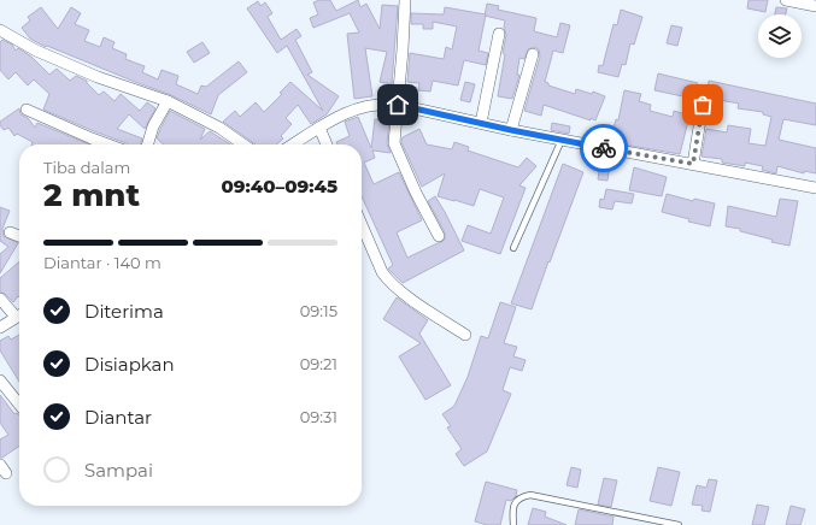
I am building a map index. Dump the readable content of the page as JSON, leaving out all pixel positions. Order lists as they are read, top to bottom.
{
  "page": {
    "heading": ["2 mnt", "Tiba dalam", "09:40–09:45"],
    "bar": "Diantar · 140 m",
    "list": [
      ["Diterima", "09:15"],
      ["Disiapkan", "09:21"],
      ["Diantar", "09:31"],
      "Sampai"
    ]
  }
}
